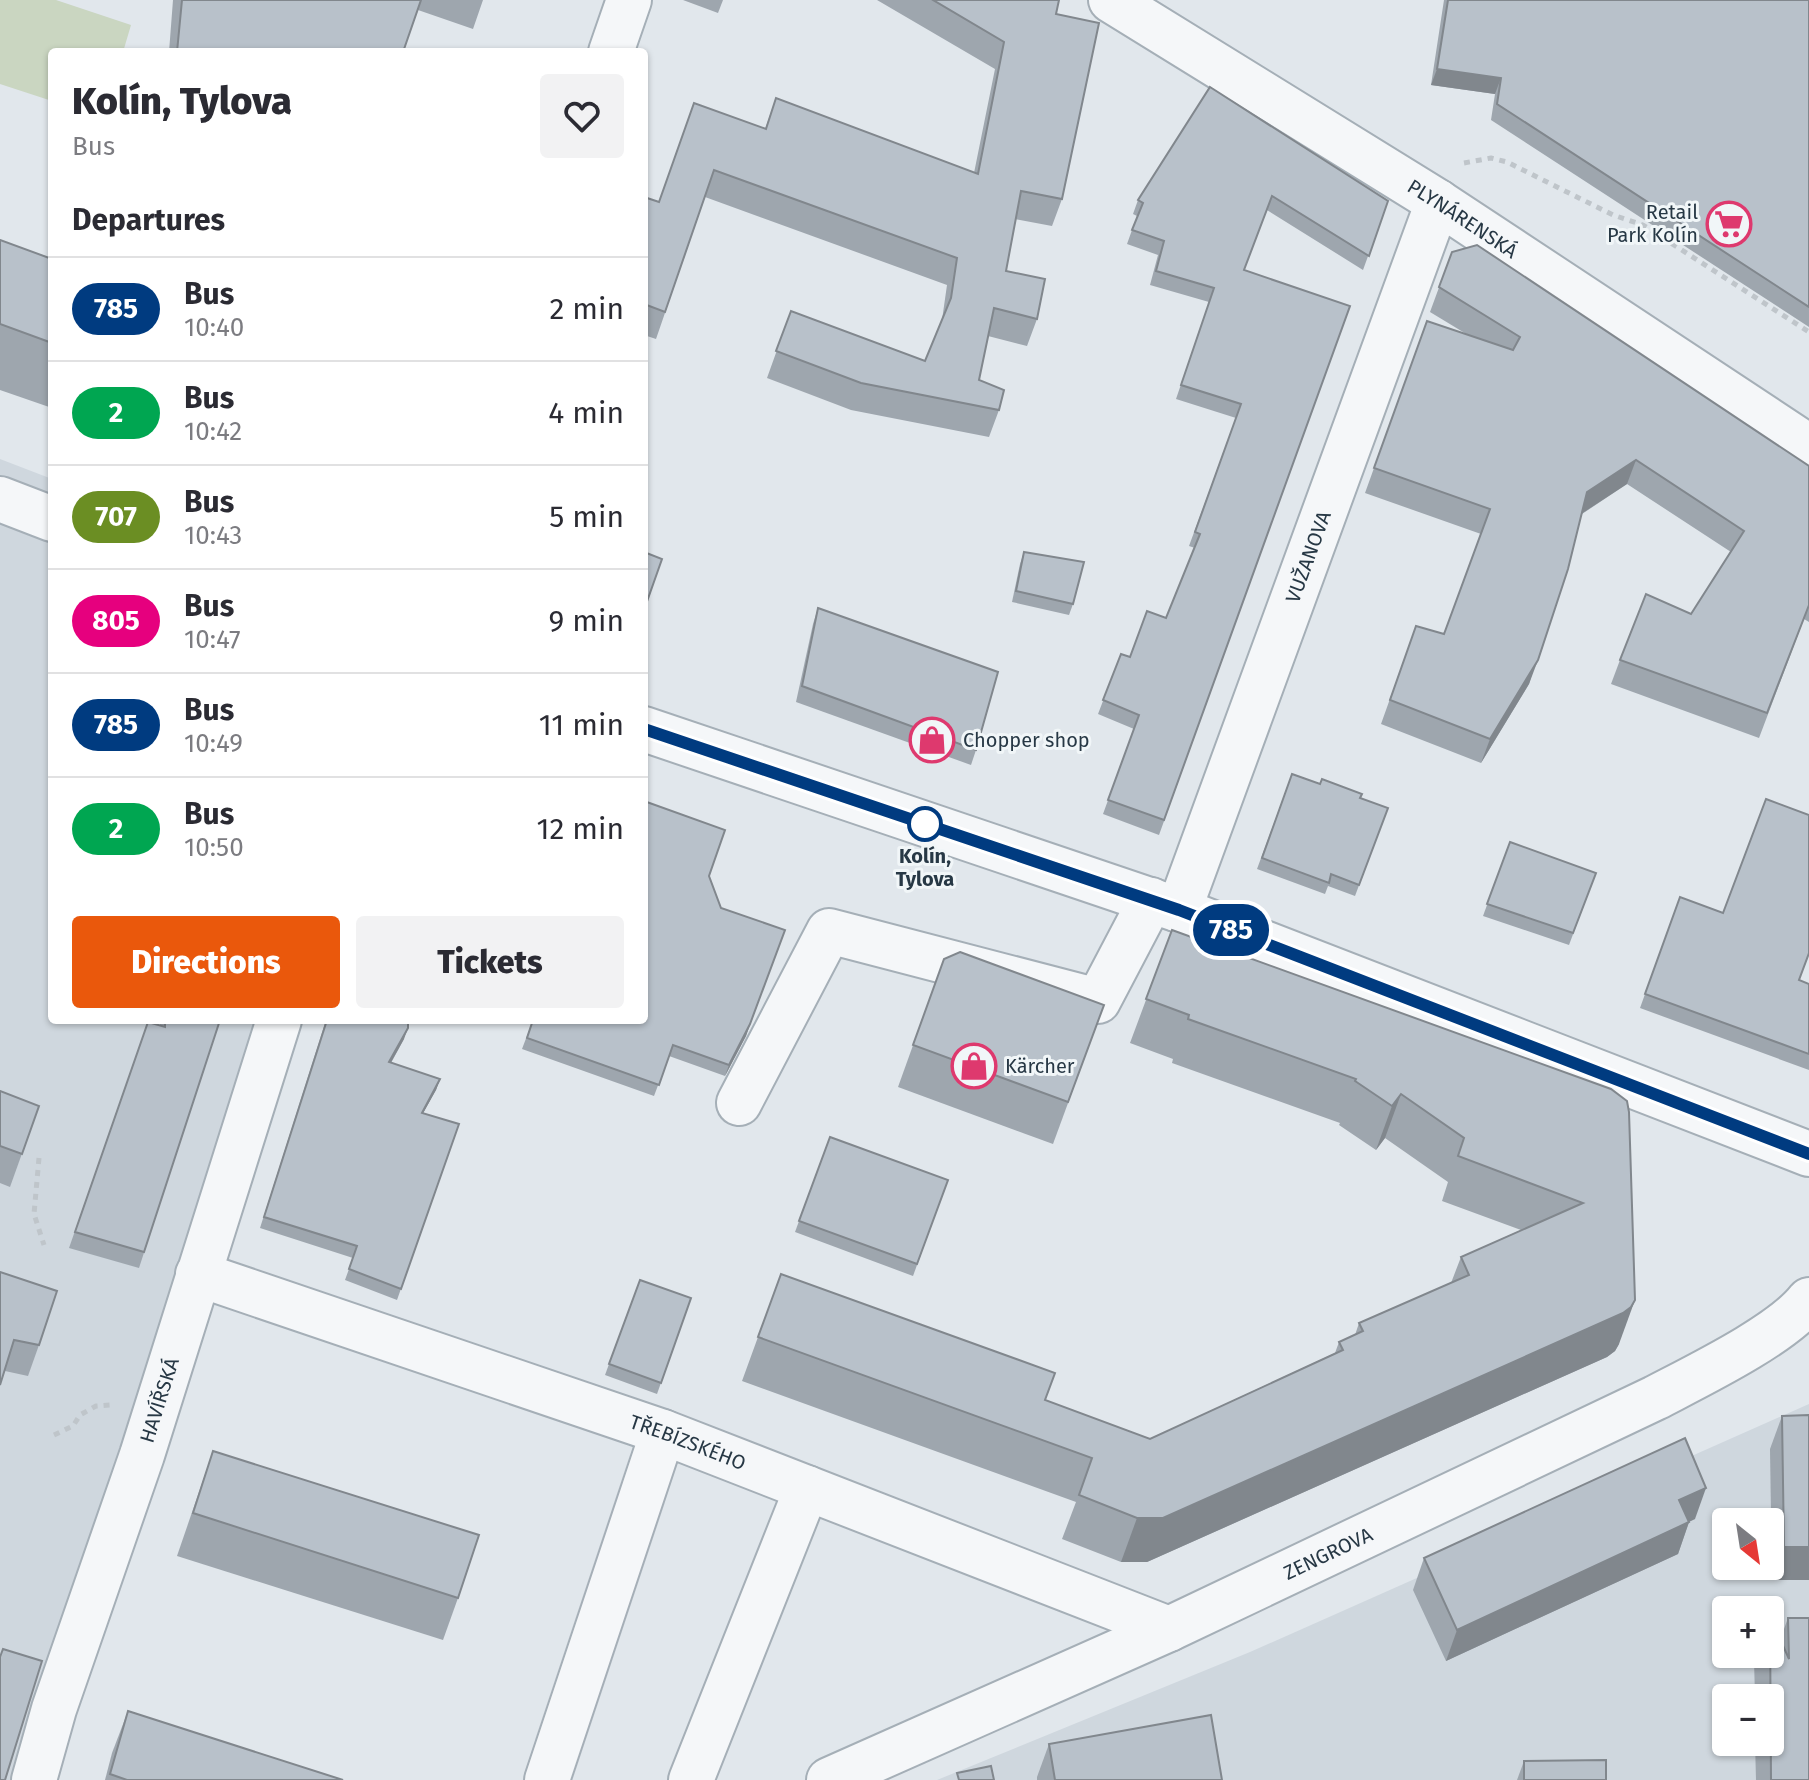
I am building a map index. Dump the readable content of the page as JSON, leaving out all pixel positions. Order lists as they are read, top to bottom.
{
  "streets": {
    "street": [
      "PLYNÁRENSKÁ",
      "VUŽANOVA",
      "HAVÍŘSKÁ",
      "TŘEBÍZSKÉHO",
      "ZENGROVA"
    ]
  },
  "crossings": [
    ["PLYNÁRENSKÁ", "VUŽANOVA"],
    ["HAVÍŘSKÁ", "TŘEBÍZSKÉHO"],
    ["TŘEBÍZSKÉHO", "ZENGROVA"]
  ],
  "places": {
    "supermarket": ["Retail Park Kolín"],
    "shop": ["Chopper shop", "Kärcher"],
    "other": ["Kolín, Tylova"]
  },
  "lines": ["bus line 785"],
  "north": "bottom right",
  "page": {
    "on_map": "785",
    "heading": [
      ["Kolín, Tylova", "Bus"],
      "Departures"
    ],
    "list": [
      {
        "mark": "785",
        "name": "Bus",
        "note": "10:40",
        "value": "2 min"
      },
      {
        "mark": "2",
        "name": "Bus",
        "note": "10:42",
        "value": "4 min"
      },
      {
        "mark": "707",
        "name": "Bus",
        "note": "10:43",
        "value": "5 min"
      },
      {
        "mark": "805",
        "name": "Bus",
        "note": "10:47",
        "value": "9 min"
      },
      {
        "mark": "785",
        "name": "Bus",
        "note": "10:49",
        "value": "11 min"
      },
      {
        "mark": "2",
        "name": "Bus",
        "note": "10:50",
        "value": "12 min"
      }
    ],
    "buttons": ["Directions", "Tickets"],
    "map_buttons": ["+", "−"]
  }
}
